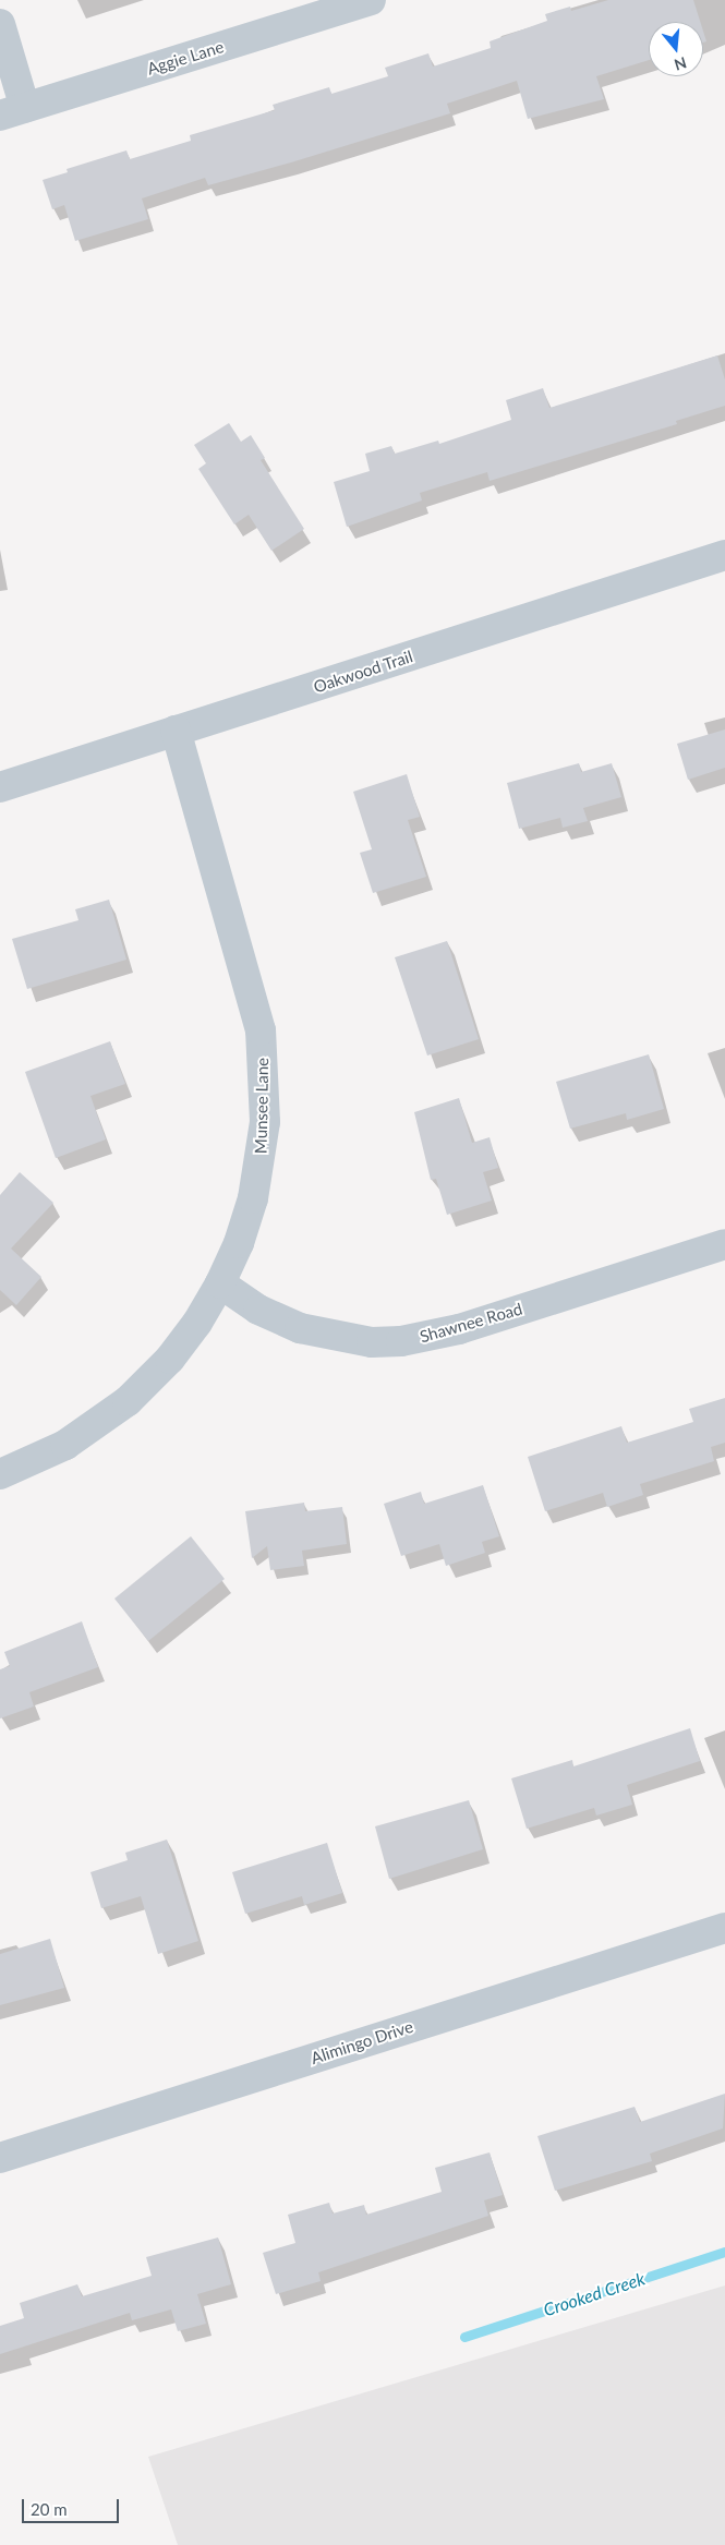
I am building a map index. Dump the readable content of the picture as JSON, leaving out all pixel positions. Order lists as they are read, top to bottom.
{
  "streets": {
    "street": [
      "Aggie Lane",
      "Oakwood Trail",
      "Munsee Lane",
      "Shawnee Road",
      "Alimingo Drive"
    ]
  },
  "crossings": [
    ["Oakwood Trail", "Munsee Lane"],
    ["Munsee Lane", "Shawnee Road"]
  ],
  "water": ["Crooked Creek"],
  "scale_bar": "20 m",
  "north": "bottom"
}
